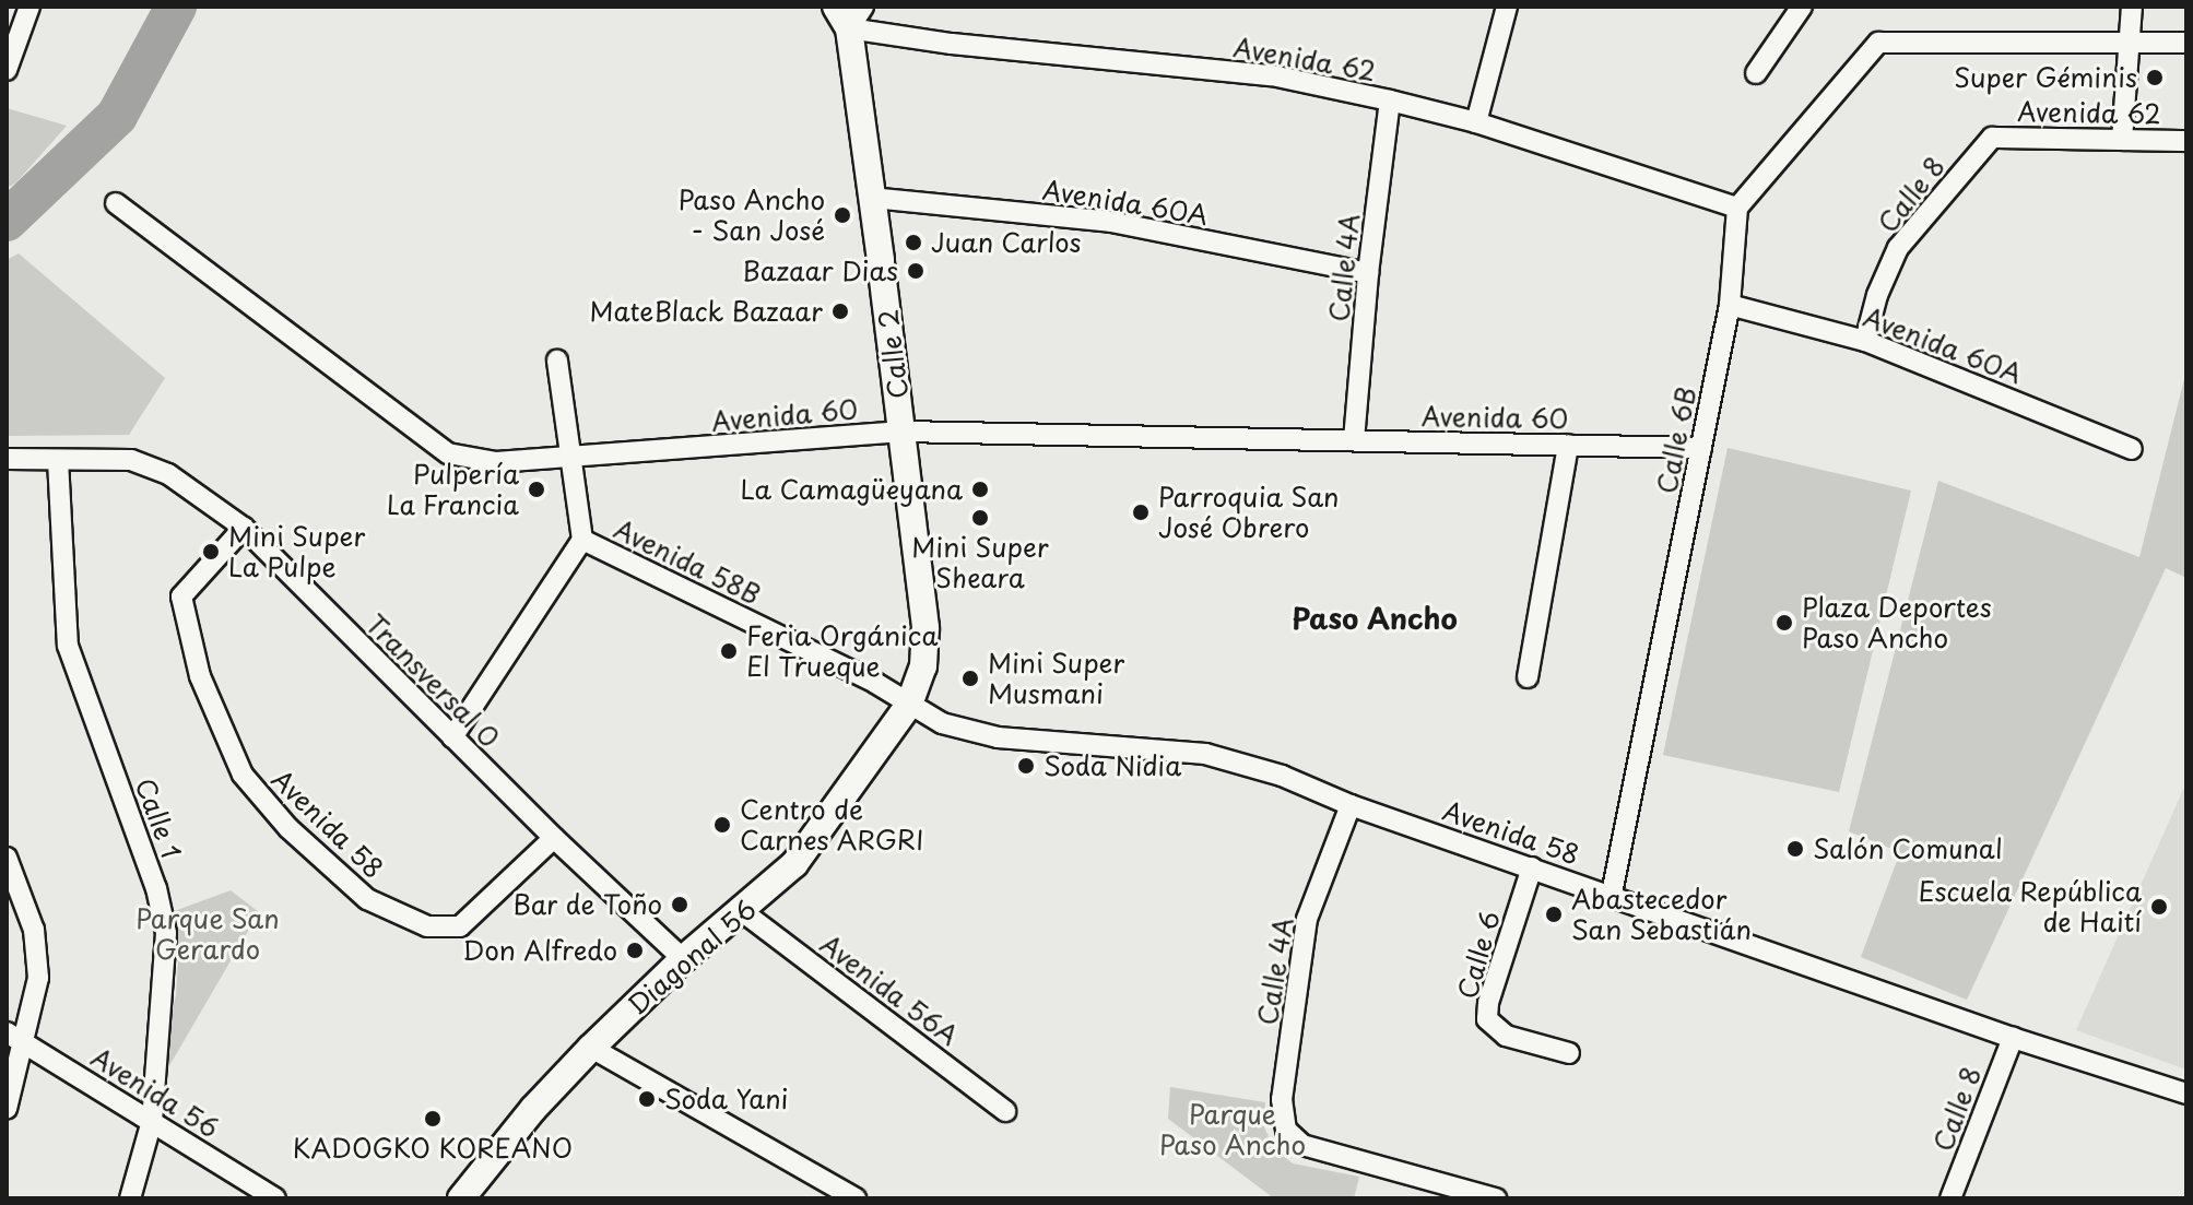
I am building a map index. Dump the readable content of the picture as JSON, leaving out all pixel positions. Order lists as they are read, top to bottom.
{
  "streets": {
    "main road": ["Calle 2", "Diagonal 56"],
    "street": [
      "Avenida 62",
      "Calle 8",
      "Avenida 60A",
      "Calle 4A",
      "Avenida 60",
      "Calle 6B",
      "Avenida 58B",
      "Transversal 0",
      "Calle 1",
      "Avenida 58",
      "Calle 6",
      "Avenida 56A",
      "Avenida 56"
    ]
  },
  "crossings": [
    ["Avenida 62", "Calle 8"],
    ["Avenida 62", "Calle 4A"],
    ["Avenida 62", "Calle 2"],
    ["Avenida 62", "Calle 6B"],
    ["Calle 8", "Avenida 60A"],
    ["Calle 8", "Avenida 58"],
    ["Avenida 60A", "Calle 4A"],
    ["Avenida 60A", "Calle 2"],
    ["Avenida 60A", "Calle 6B"],
    ["Calle 4A", "Avenida 60"],
    ["Calle 4A", "Avenida 58"],
    ["Calle 2", "Avenida 60"],
    ["Calle 2", "Avenida 58B"],
    ["Calle 2", "Avenida 58"],
    ["Calle 2", "Diagonal 56"],
    ["Avenida 60", "Calle 6B"],
    ["Calle 6B", "Avenida 58"],
    ["Avenida 58B", "Avenida 58"],
    ["Avenida 58B", "Diagonal 56"],
    ["Transversal 0", "Calle 1"],
    ["Transversal 0", "Avenida 58"],
    ["Transversal 0", "Diagonal 56"],
    ["Calle 1", "Avenida 56"],
    ["Avenida 58", "Calle 6"],
    ["Avenida 58", "Diagonal 56"],
    ["Diagonal 56", "Avenida 56A"]
  ],
  "districts": ["Paso Ancho"],
  "parks": ["Parque San Gerardo", "Parque Paso Ancho"],
  "places": [
    "Super Géminis",
    "Paso Ancho - San José",
    "Juan Carlos",
    "Bazaar Dias",
    "MateBlack Bazaar",
    "Pulpería La Francia",
    "La Camagüeyana",
    "Parroquia San José Obrero",
    "Mini Super Sheara",
    "Mini Super La Pulpe",
    "Plaza Deportes Paso Ancho",
    "Feria Orgánica El Trueque",
    "Mini Super Musmani",
    "Soda Nidia",
    "Centro de Carnes ARGRI",
    "Salón Comunal",
    "Bar de Toño",
    "Escuela República de Haití",
    "Abastecedor San Sebastián",
    "Don Alfredo",
    "Soda Yani",
    "KADOGKO KOREANO"
  ]
}
